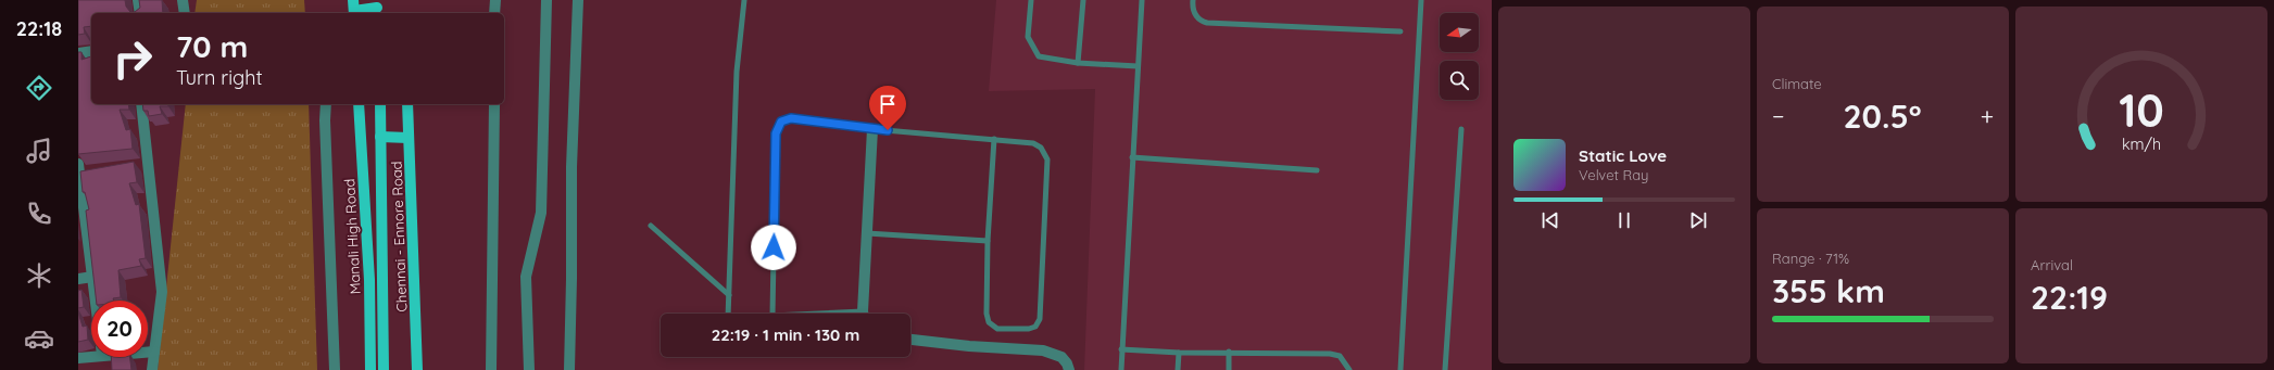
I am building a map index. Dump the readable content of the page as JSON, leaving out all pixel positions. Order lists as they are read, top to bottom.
{
  "streets": {
    "main road": ["Manali High Road", "Chennai - Ennore Road"]
  },
  "north": "left",
  "page": {
    "tabs": "22:18",
    "tile": [
      "Climate",
      ["Range · 71%", "355 km"],
      ["Arrival", "22:19"]
    ],
    "turn": ["70 m", "Turn right"],
    "heat": ["−", "20.5°", "+"],
    "song": ["Static Love", "Velvet Ray"],
    "limit": "20",
    "trip": "22:19 · 1 min · 130 m",
    "gauge": ["10", "km/h"]
  }
}
